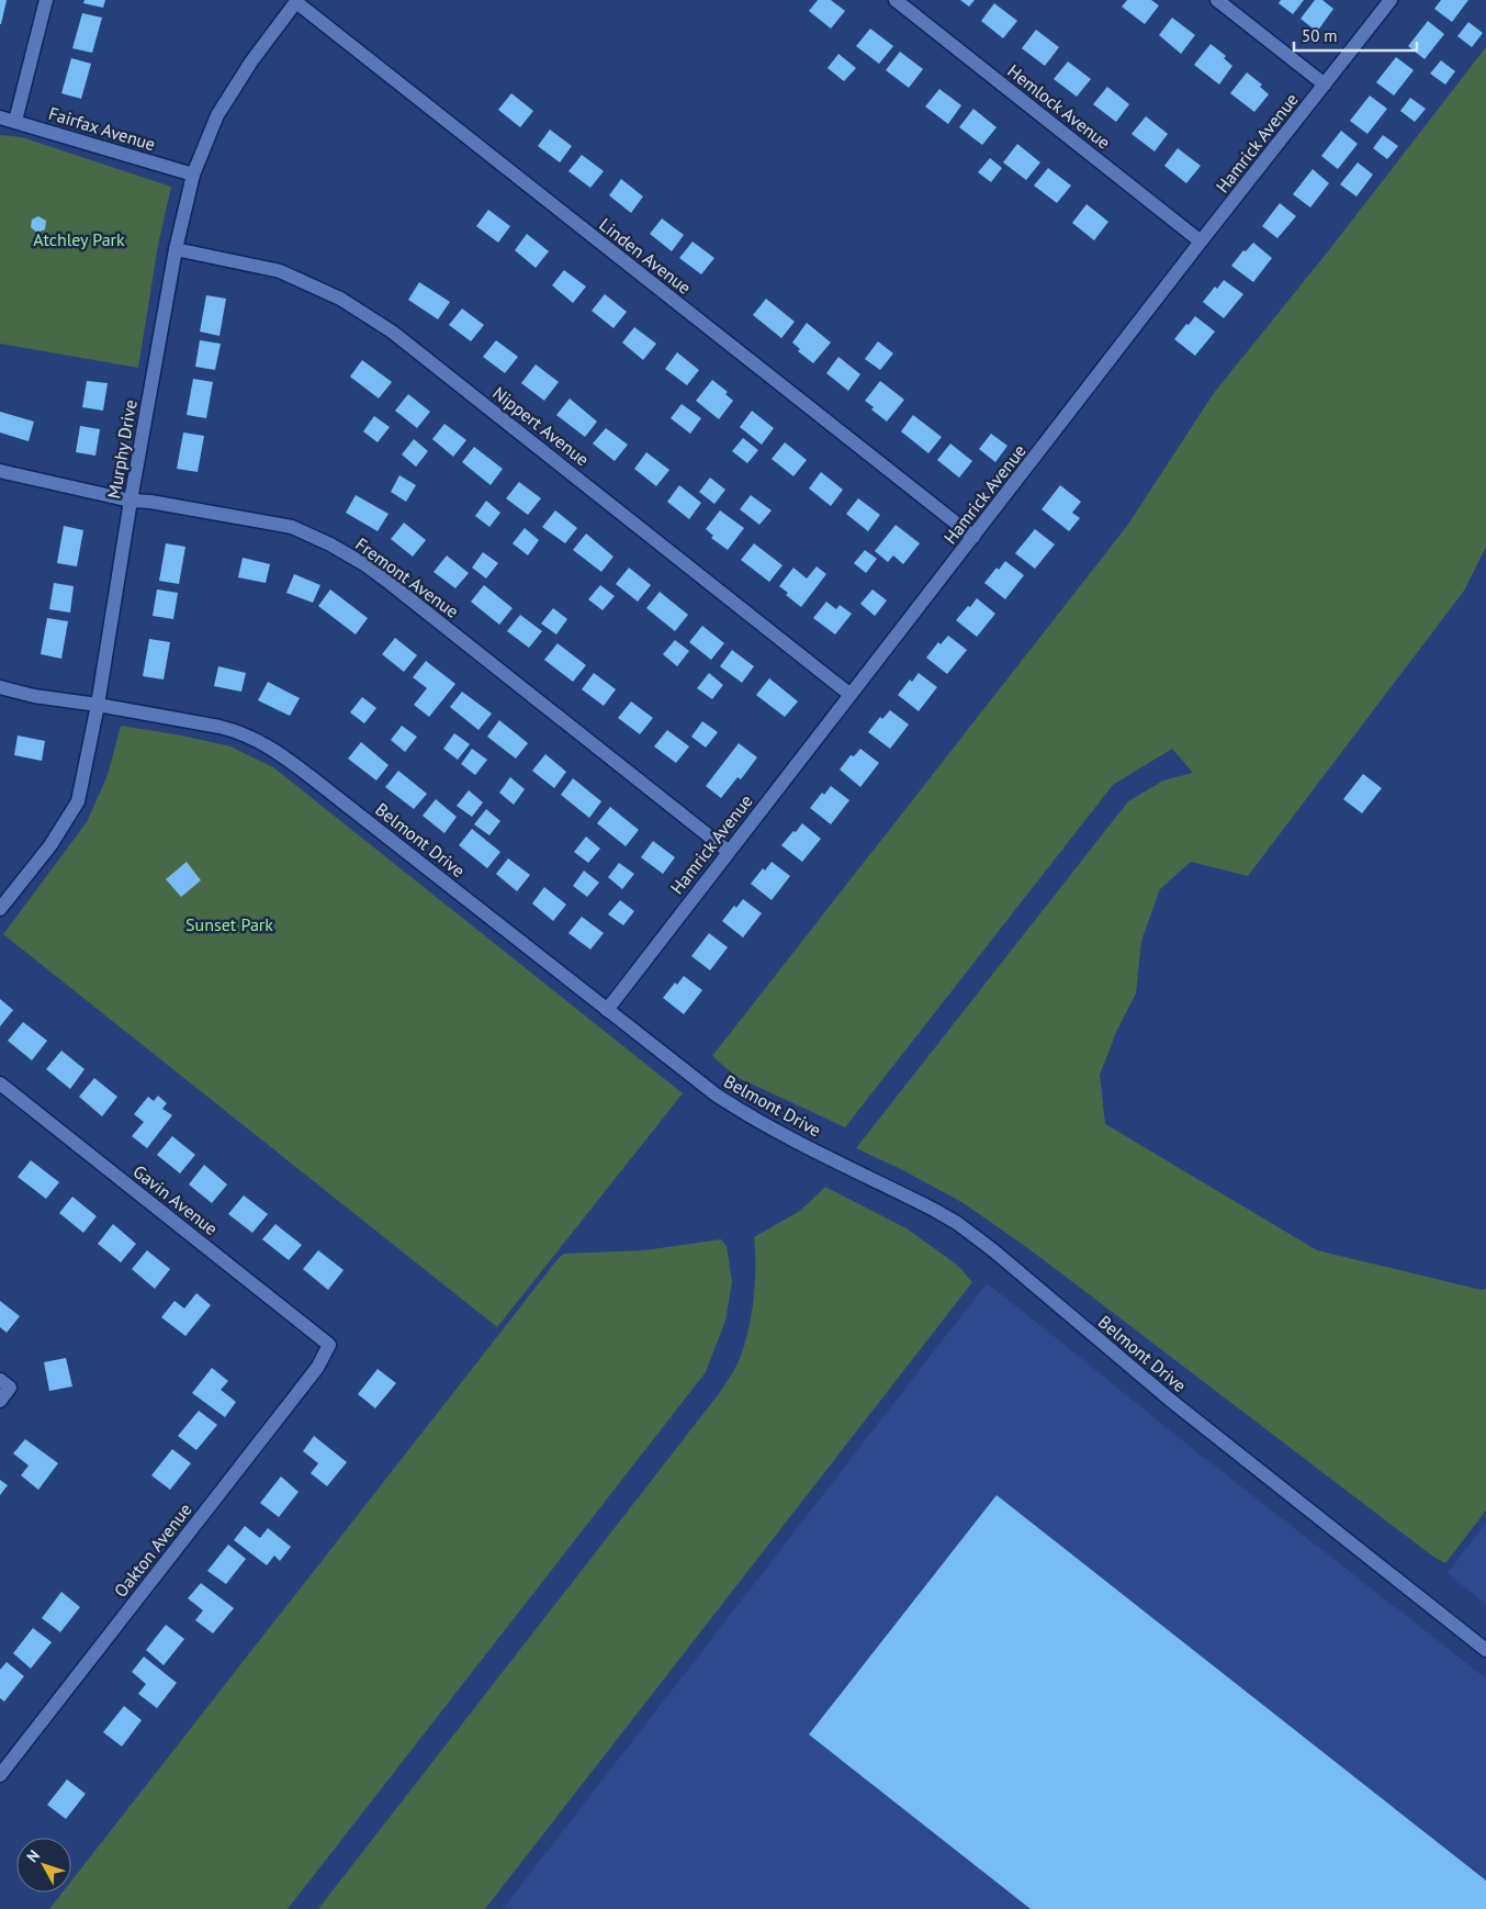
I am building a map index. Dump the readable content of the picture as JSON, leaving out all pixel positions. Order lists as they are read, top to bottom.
{
  "streets": {
    "street": [
      "Hemlock Avenue",
      "Fairfax Avenue",
      "Hamrick Avenue",
      "Linden Avenue",
      "Nippert Avenue",
      "Murphy Drive",
      "Fremont Avenue",
      "Belmont Drive",
      "Gavin Avenue",
      "Oakton Avenue"
    ]
  },
  "crossings": [
    ["Hemlock Avenue", "Hamrick Avenue"],
    ["Fairfax Avenue", "Murphy Drive"],
    ["Hamrick Avenue", "Linden Avenue"],
    ["Hamrick Avenue", "Nippert Avenue"],
    ["Hamrick Avenue", "Fremont Avenue"],
    ["Hamrick Avenue", "Belmont Drive"],
    ["Linden Avenue", "Murphy Drive"],
    ["Nippert Avenue", "Murphy Drive"],
    ["Murphy Drive", "Fremont Avenue"],
    ["Murphy Drive", "Belmont Drive"],
    ["Gavin Avenue", "Oakton Avenue"]
  ],
  "parks": ["Atchley Park", "Sunset Park"],
  "scale_bar": "50 m",
  "north": "top left"
}
